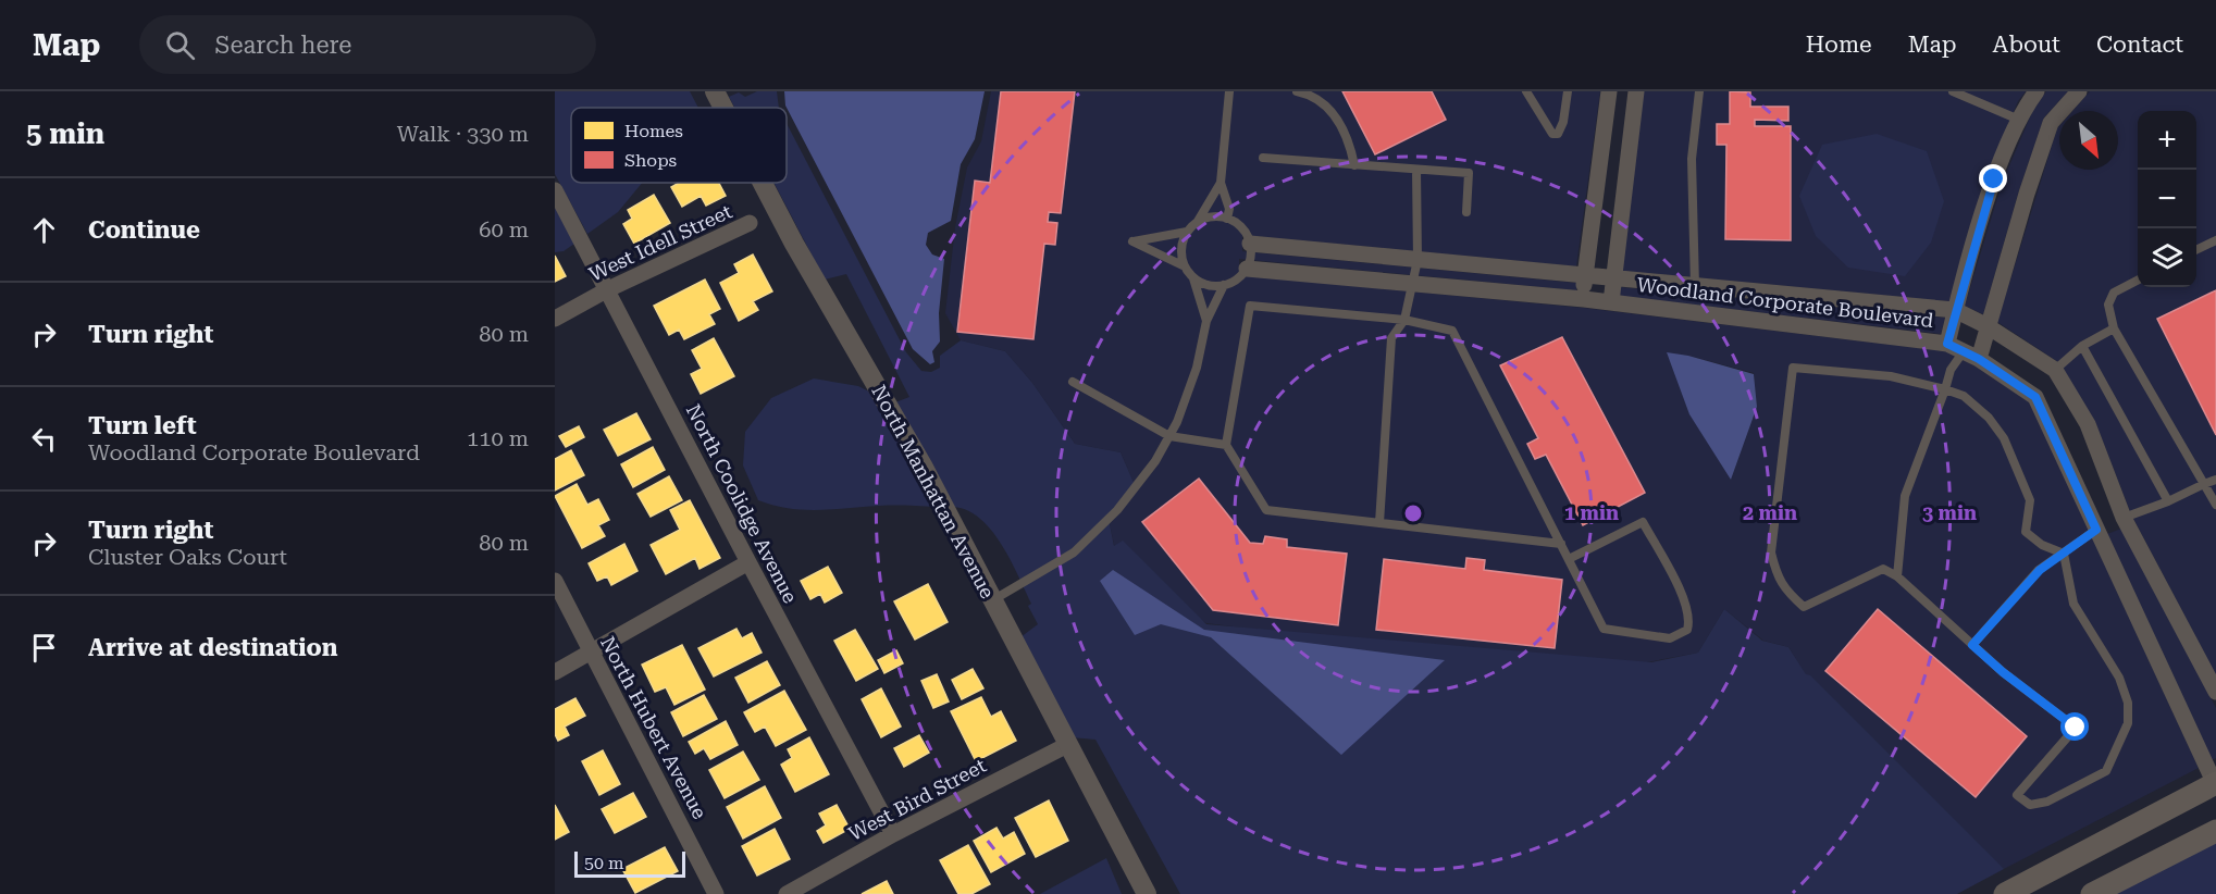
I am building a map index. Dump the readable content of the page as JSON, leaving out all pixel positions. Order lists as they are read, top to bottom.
{
  "streets": {
    "street": [
      "West Idell Street",
      "Woodland Corporate Boulevard",
      "North Manhattan Avenue",
      "North Coolidge Avenue",
      "North Hubert Avenue",
      "West Bird Street"
    ]
  },
  "crossings": [
    ["West Idell Street", "North Coolidge Avenue"],
    ["North Manhattan Avenue", "West Bird Street"],
    ["North Coolidge Avenue", "West Bird Street"]
  ],
  "legend": ["Homes", "Shops"],
  "scale_bar": "50 m",
  "north": "bottom right",
  "page": {
    "header": "Map",
    "search": "Search here",
    "nav": [
      "Home",
      "Map",
      "About",
      "Contact"
    ],
    "heading": ["5 min", "Walk · 330 m"],
    "map_buttons": ["+", "−"],
    "list": [
      ["Continue", "60 m"],
      ["Turn right", "80 m"],
      ["Turn left", "Woodland Corporate Boulevard", "110 m"],
      ["Turn right", "Cluster Oaks Court", "80 m"],
      "Arrive at destination"
    ],
    "scale": "50 m"
  },
  "rings": ["1 min", "2 min", "3 min"]
}
